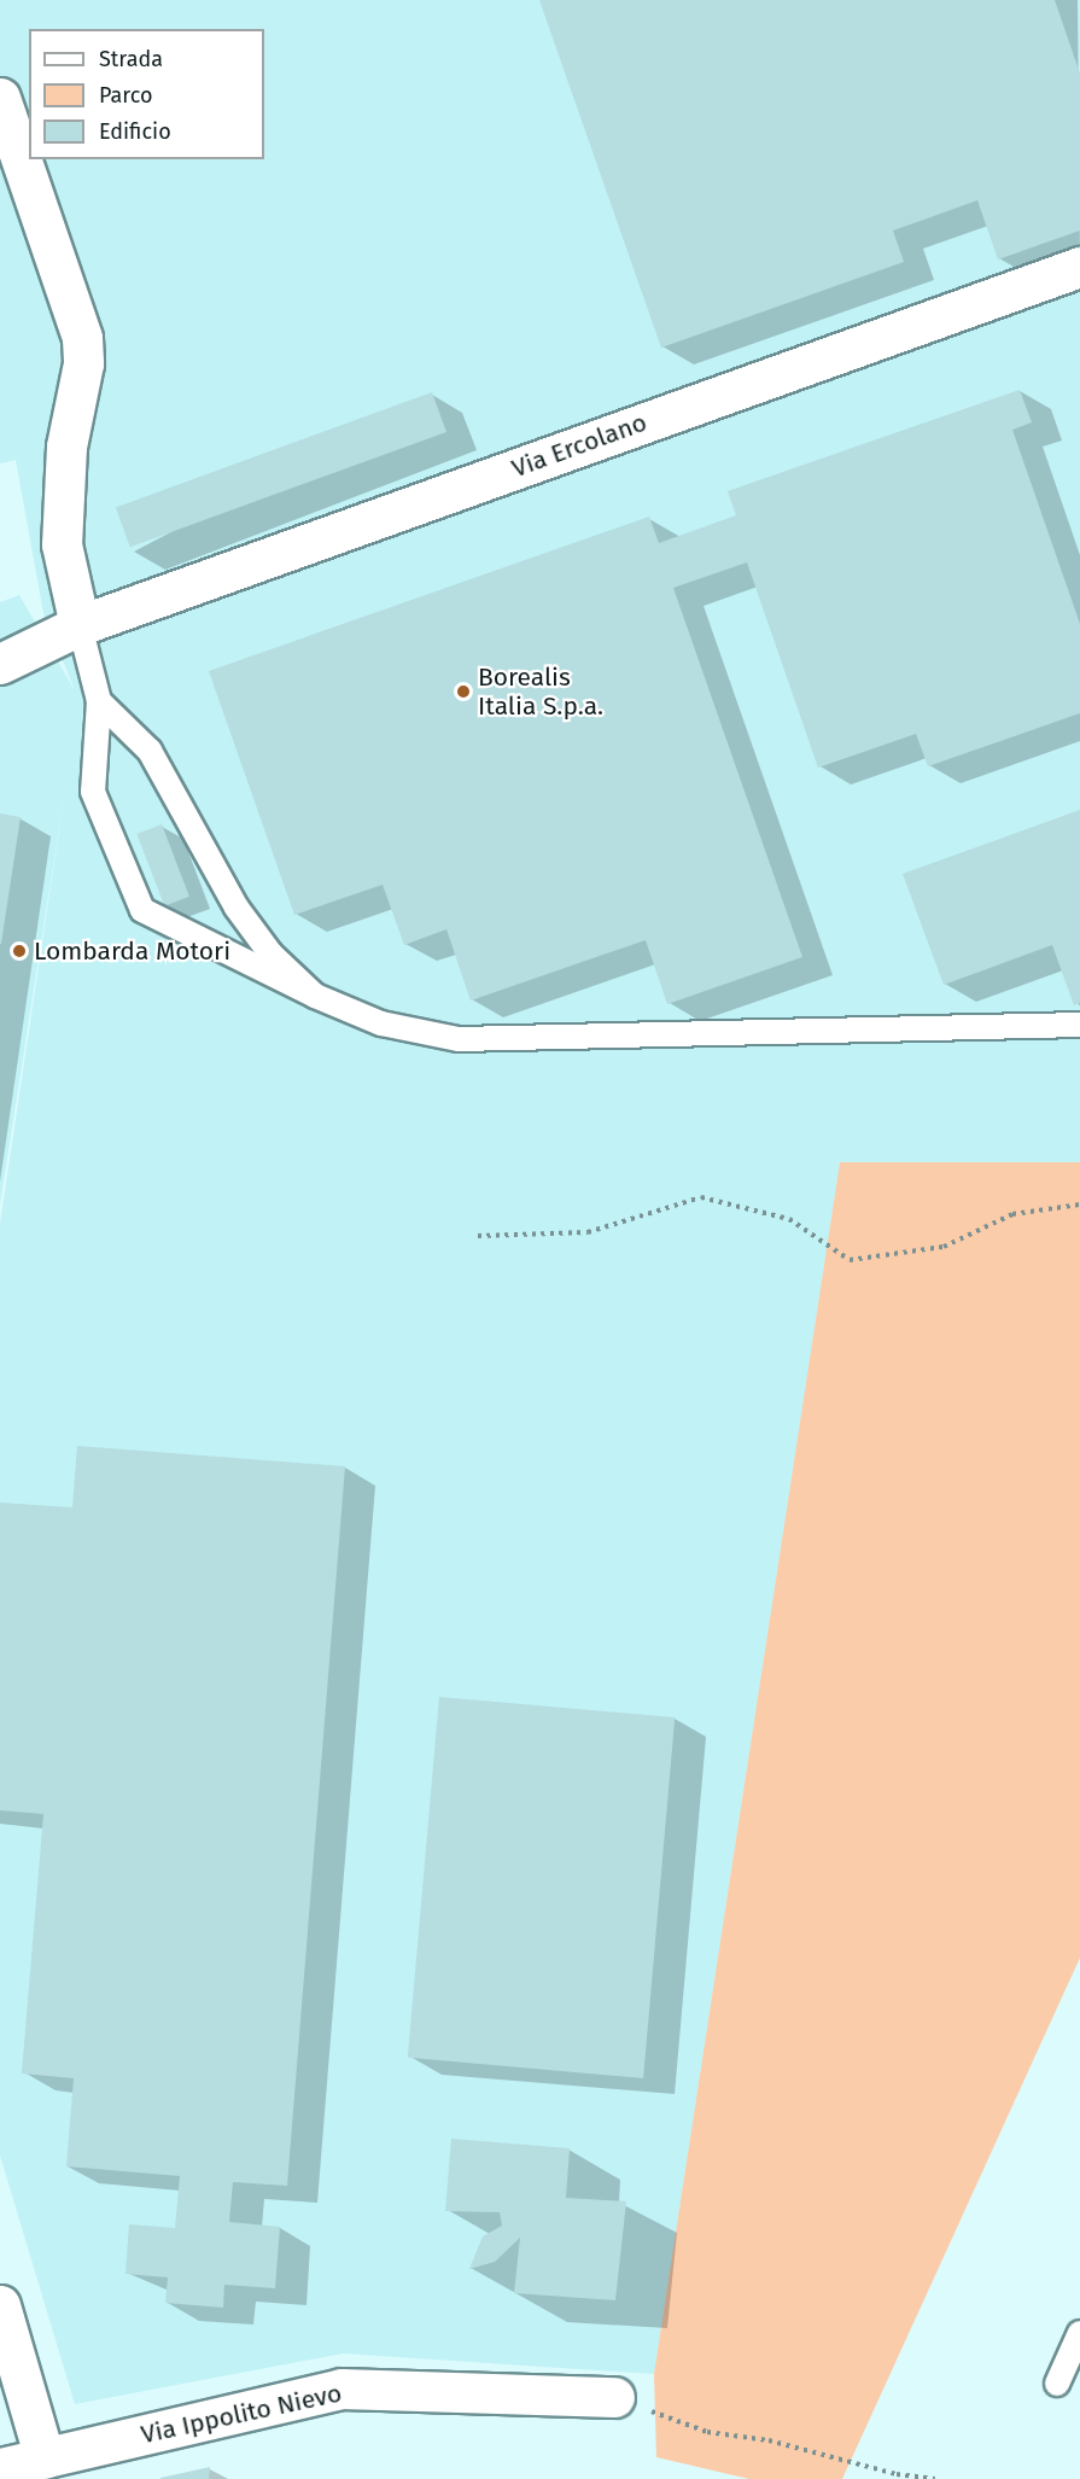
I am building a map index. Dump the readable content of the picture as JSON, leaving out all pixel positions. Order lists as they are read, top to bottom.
{
  "streets": {
    "street": ["Via Ercolano", "Via Ippolito Nievo"]
  },
  "places": ["Borealis Italia S.p.a.", "Lombarda Motori"],
  "legend": ["Strada", "Parco", "Edificio"]
}
